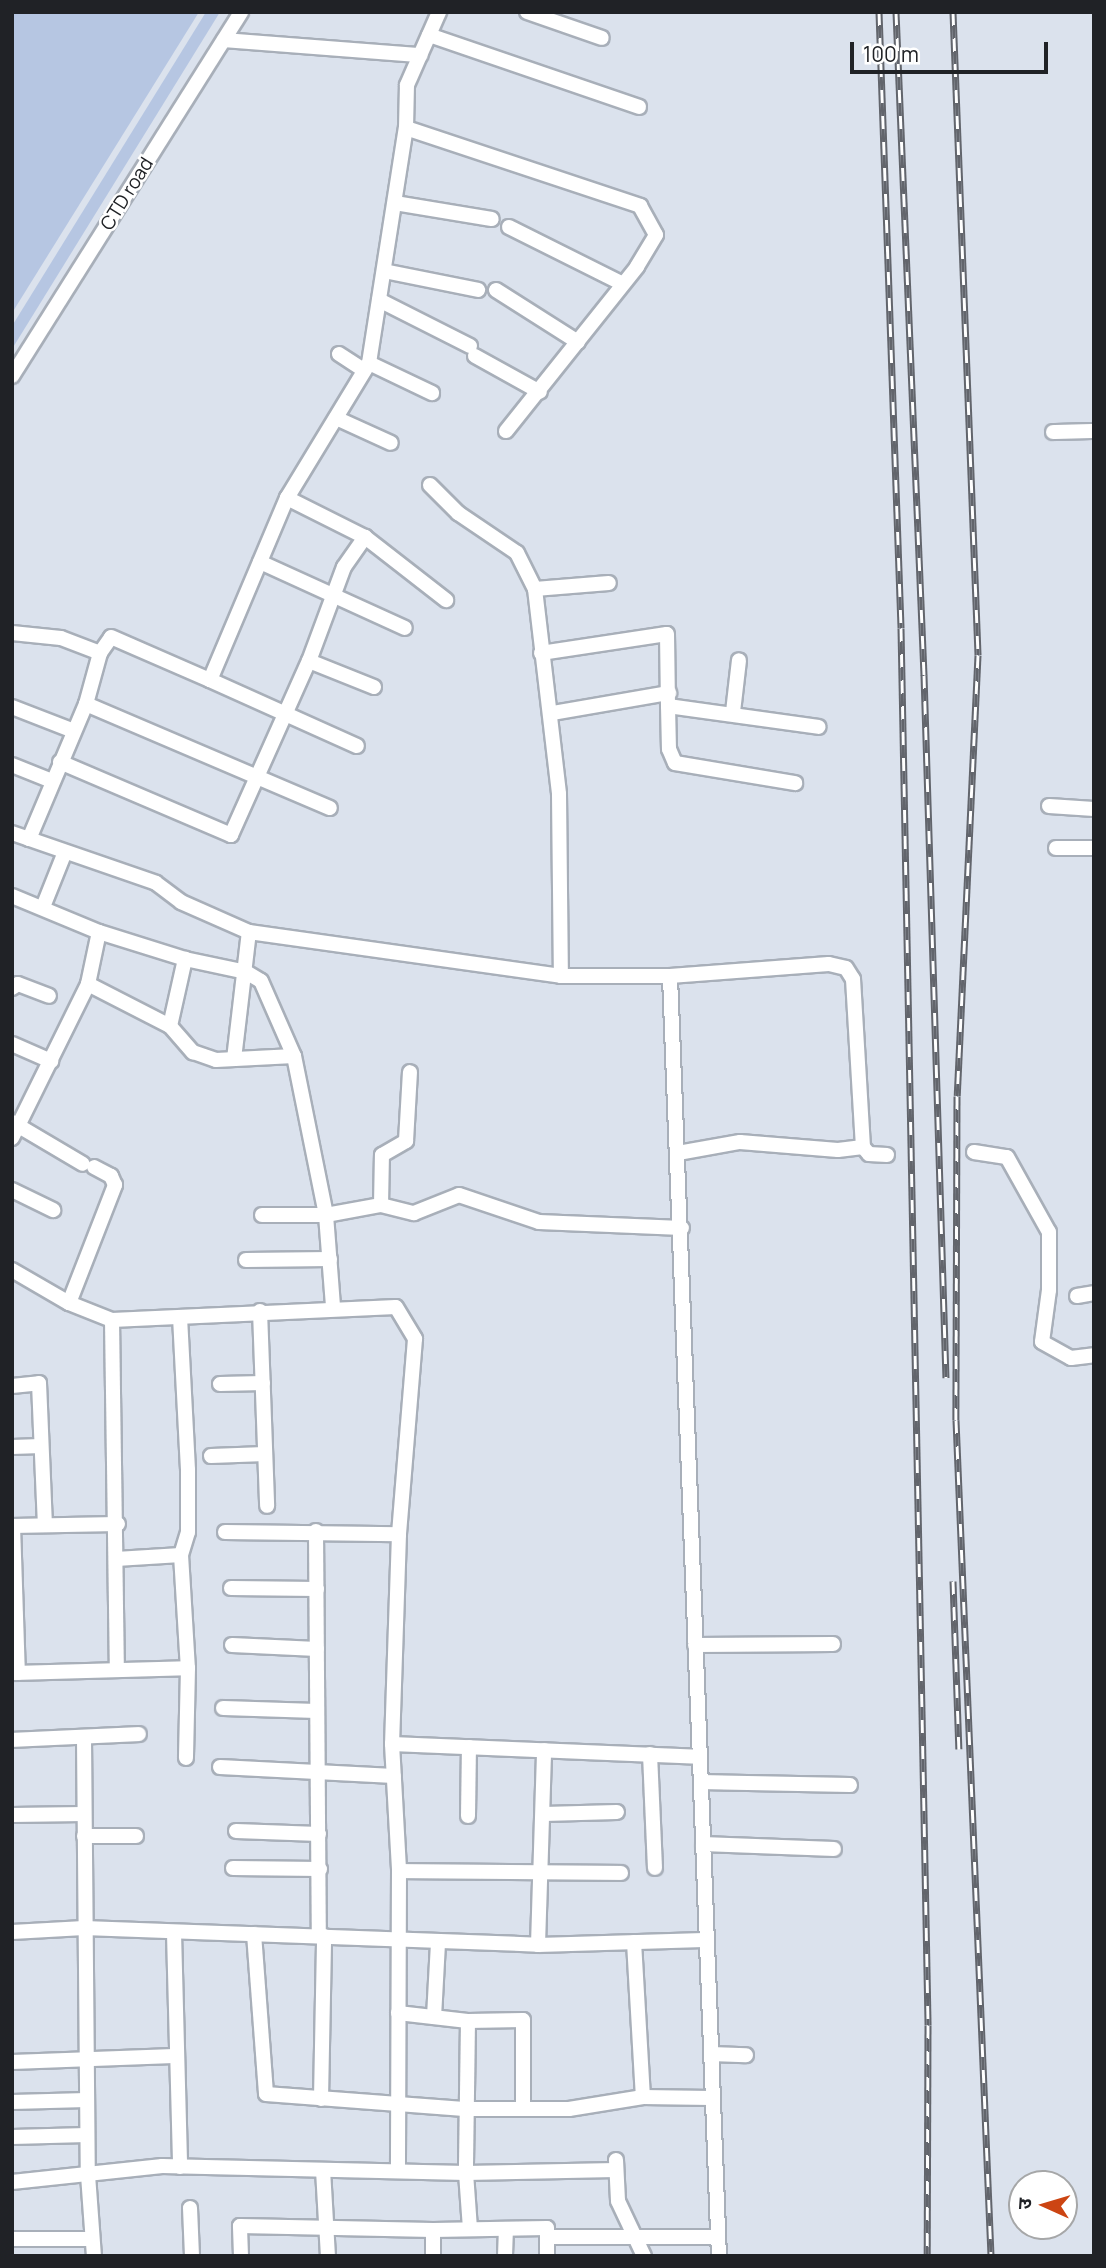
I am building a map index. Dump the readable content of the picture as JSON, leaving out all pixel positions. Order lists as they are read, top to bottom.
{
  "streets": {
    "street": ["CTD road"]
  },
  "scale_bar": "100 m",
  "north": "left"
}
